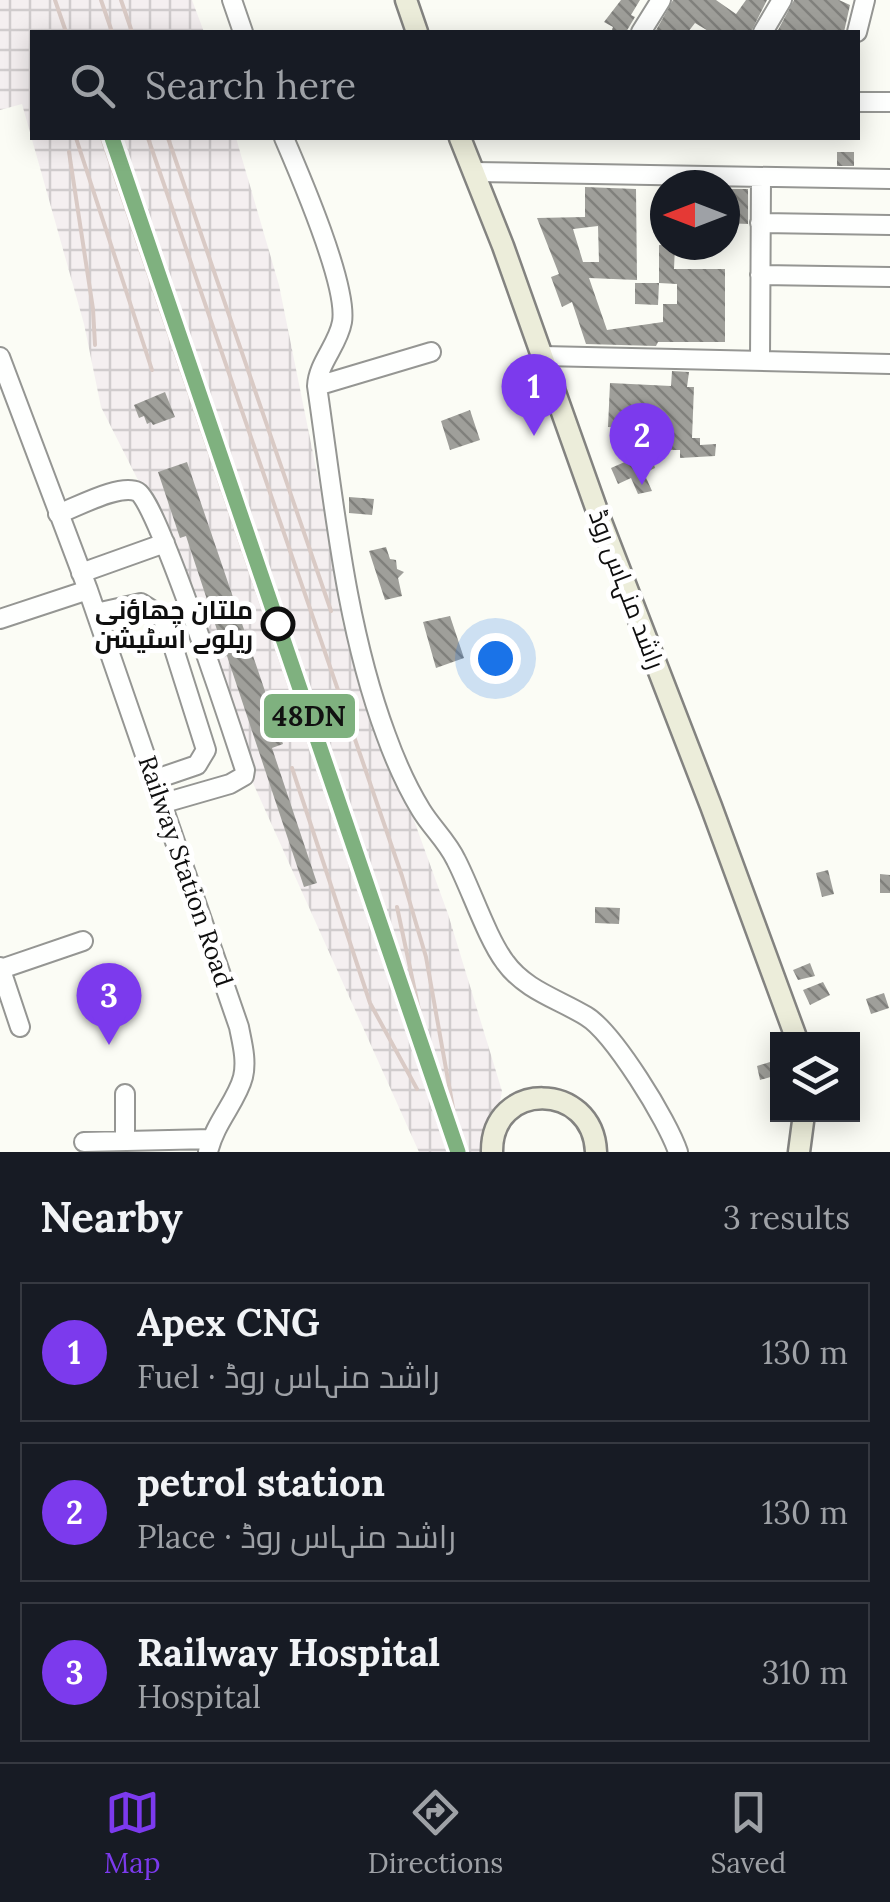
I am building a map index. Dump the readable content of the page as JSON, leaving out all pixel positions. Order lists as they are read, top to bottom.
{
  "streets": {
    "main road": ["راشد منہاس روڈ"],
    "street": ["Railway Station Road"]
  },
  "places": ["ملتان چھاؤنی ریلوے اسٹیشن"],
  "lines": ["transit line 48DN"],
  "north": "left",
  "page": {
    "search": "Search here",
    "pins": ["1", "2", "3"],
    "heading": ["Nearby", "3 results"],
    "list": [
      {
        "mark": "1",
        "name": "Apex CNG",
        "note": "Fuel · راشد منہاس روڈ",
        "value": "130 m"
      },
      {
        "mark": "2",
        "name": "petrol station",
        "note": "Place · راشد منہاس روڈ",
        "value": "130 m"
      },
      {
        "mark": "3",
        "name": "Railway Hospital",
        "note": "Hospital",
        "value": "310 m"
      }
    ],
    "nav": ["Map", "Directions", "Saved"]
  }
}
